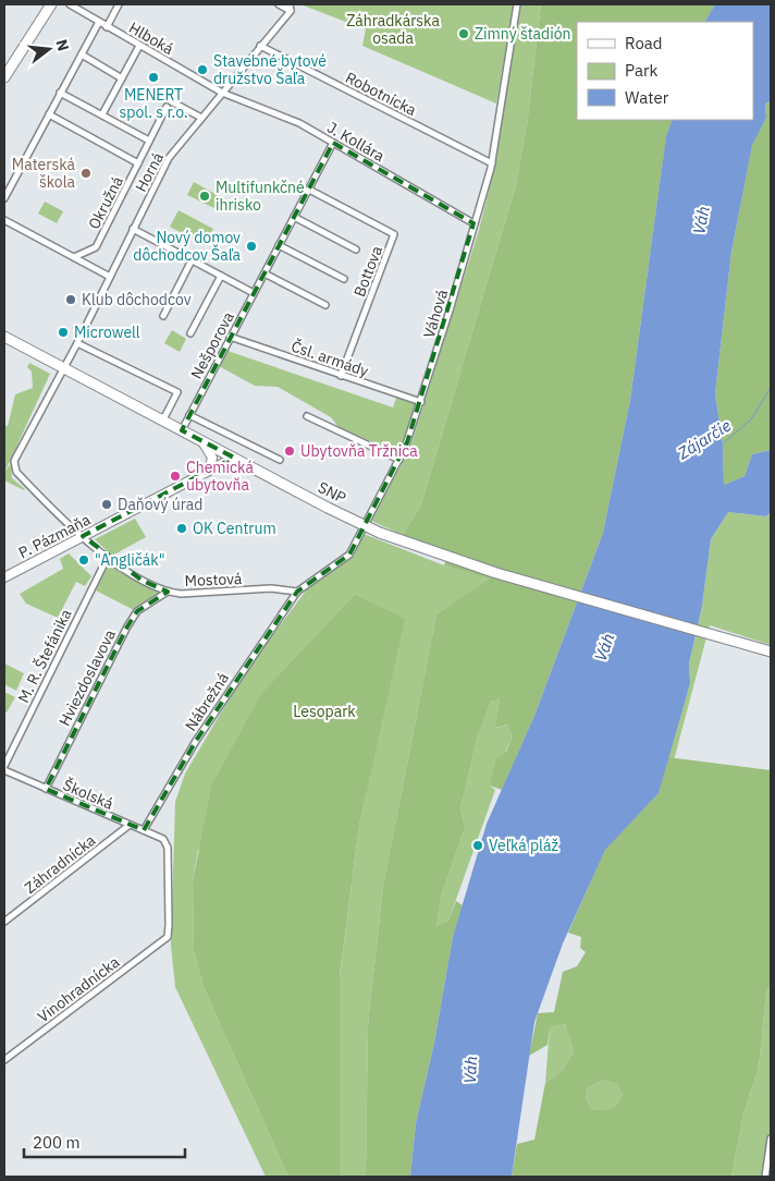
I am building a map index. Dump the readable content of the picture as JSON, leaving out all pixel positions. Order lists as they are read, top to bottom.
{
  "streets": {
    "main road": ["SNP", "P. Pázmaňa"],
    "street": [
      "Hlboká",
      "Robotnícka",
      "J. Kollára",
      "Horná",
      "Okružná",
      "Bottova",
      "Váhová",
      "Nešporova",
      "Čsl. armády",
      "Mostová",
      "M. R. Štefánika",
      "Hviezdoslavova",
      "Nábrežná",
      "Školská",
      "Záhradnícka",
      "Vinohradnícka"
    ]
  },
  "crossings": [
    ["Hlboká", "J. Kollára"],
    ["Hlboká", "Horná"],
    ["Robotnícka", "Horná"],
    ["Robotnícka", "Váhová"],
    ["J. Kollára", "Horná"],
    ["J. Kollára", "Váhová"],
    ["J. Kollára", "Nešporova"],
    ["Horná", "SNP"],
    ["Horná", "P. Pázmaňa"],
    ["Horná", "Mostová"],
    ["Bottova", "Nešporova"],
    ["Bottova", "Čsl. armády"],
    ["Váhová", "Čsl. armády"],
    ["Váhová", "Mostová"],
    ["Váhová", "Nábrežná"],
    ["Nešporova", "Čsl. armády"],
    ["Nešporova", "SNP"],
    ["SNP", "P. Pázmaňa"],
    ["P. Pázmaňa", "Mostová"],
    ["Mostová", "M. R. Štefánika"],
    ["Mostová", "Hviezdoslavova"],
    ["Mostová", "Nábrežná"],
    ["Hviezdoslavova", "Školská"],
    ["Nábrežná", "Školská"],
    ["Školská", "Záhradnícka"],
    ["Školská", "Vinohradnícka"]
  ],
  "water": ["Váh", "Zájarčie"],
  "parks": ["Záhradkárska osada", "Lesopark"],
  "places": [
    "Zimný štadión",
    "Stavebné bytové družstvo Šaľa",
    "MENERT spol. s r.o.",
    "Materská škola",
    "Multifunkčné ihrisko",
    "Nový domov dôchodcov Šaľa",
    "Klub dôchodcov",
    "Microwell",
    "Ubytovňa Tržnica",
    "Chemická ubytovňa",
    "Daňový úrad",
    "OK Centrum",
    "\"Angličák\"",
    "Veľká pláž"
  ],
  "legend": ["Road", "Park", "Water"],
  "scale_bar": "200 m",
  "north": "right"
}
